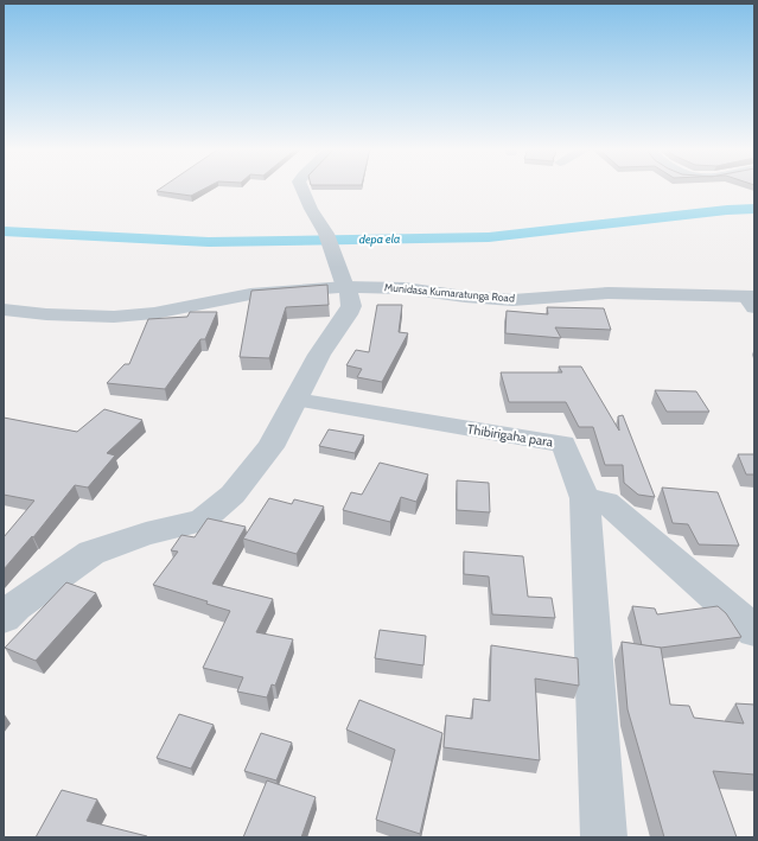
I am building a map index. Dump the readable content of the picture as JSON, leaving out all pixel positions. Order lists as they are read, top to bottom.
{
  "streets": {
    "street": ["Munidasa Kumaratunga Road", "Thibirigaha para"]
  },
  "water": ["depa ela"]
}
